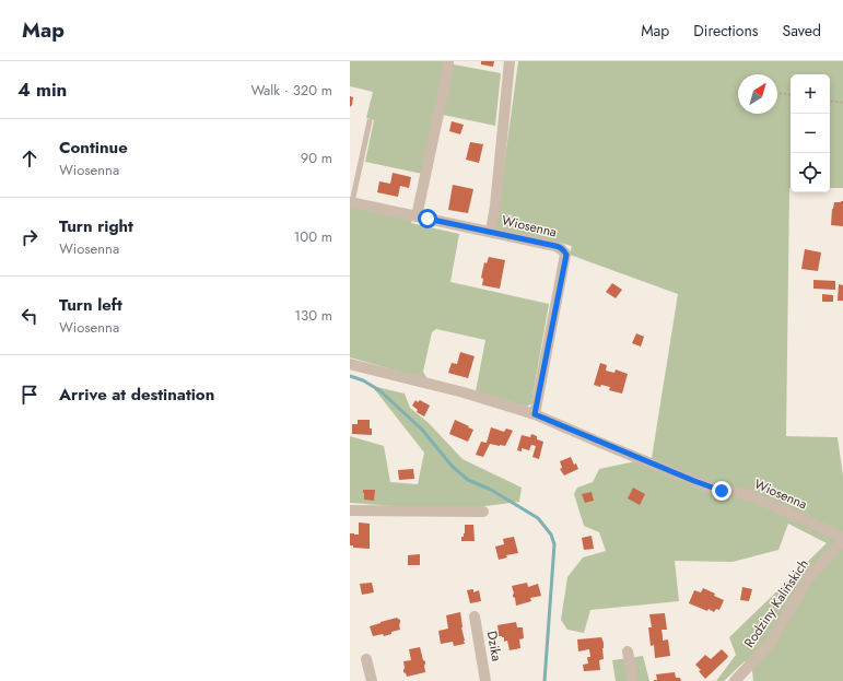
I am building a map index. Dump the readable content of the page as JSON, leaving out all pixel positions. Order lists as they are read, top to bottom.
{
  "streets": {
    "street": ["Wiosenna", "Rodziny Kalińskich", "Dzika"]
  },
  "north": "top right",
  "page": {
    "header": "Map",
    "nav": ["Map", "Directions", "Saved"],
    "heading": ["4 min", "Walk · 320 m"],
    "map_buttons": ["+", "−"],
    "list": [
      ["Continue", "Wiosenna", "90 m"],
      ["Turn right", "Wiosenna", "100 m"],
      ["Turn left", "Wiosenna", "130 m"],
      "Arrive at destination"
    ]
  }
}
